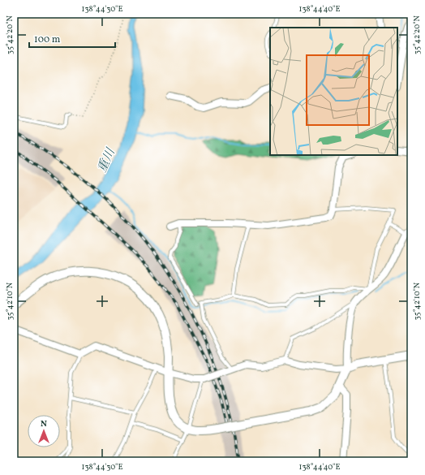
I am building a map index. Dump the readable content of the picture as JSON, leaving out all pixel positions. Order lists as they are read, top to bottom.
{
  "water": ["重川"],
  "scale_bar": "100 m",
  "north": "top",
  "coordinates": [
    "138°44'30\"E",
    "138°44'40\"E",
    "35°42'20\"N",
    "35°42'10\"N"
  ]
}
